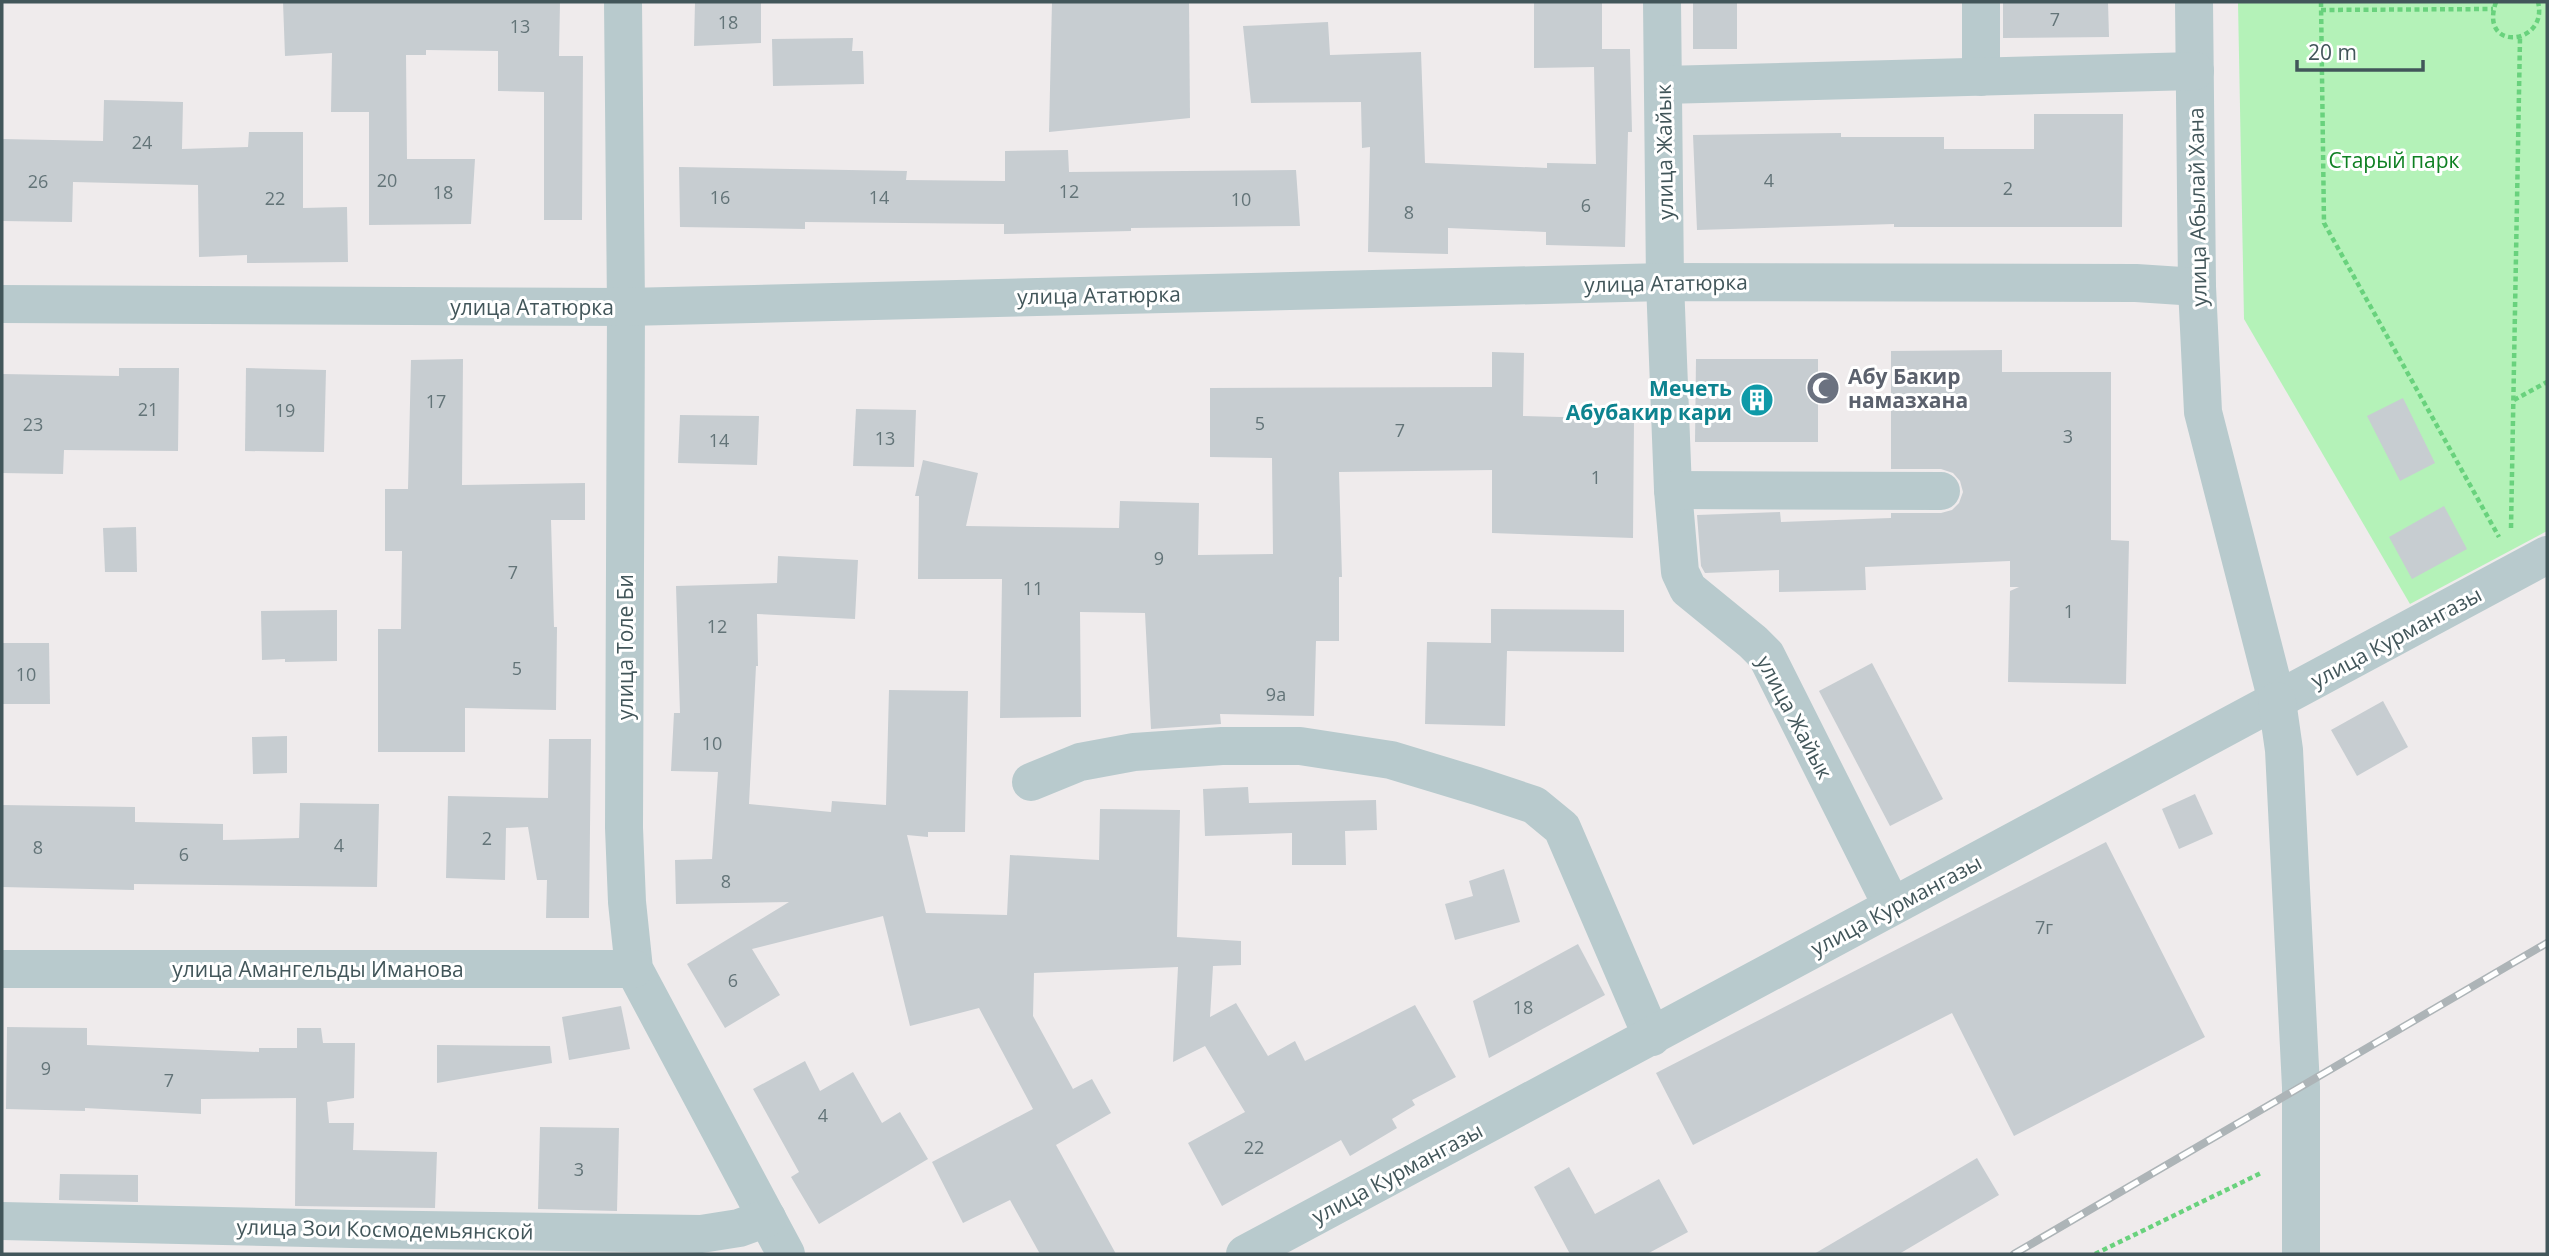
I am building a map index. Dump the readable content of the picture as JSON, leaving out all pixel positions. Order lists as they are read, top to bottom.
{
  "streets": {
    "street": [
      "улица Жайык",
      "улица Абылай Хана",
      "улица Ататюрка",
      "улица Курмангазы",
      "улица Толе Би",
      "улица Амангельды Иманова",
      "улица Зои Космодемьянской"
    ]
  },
  "crossings": [
    ["улица Жайык", "улица Ататюрка"],
    ["улица Жайык", "улица Курмангазы"],
    ["улица Абылай Хана", "улица Ататюрка"],
    ["улица Абылай Хана", "улица Курмангазы"],
    ["улица Ататюрка", "улица Толе Би"],
    ["улица Толе Би", "улица Амангельды Иманова"],
    ["улица Толе Би", "улица Зои Космодемьянской"]
  ],
  "parks": ["Старый парк"],
  "places": {
    "mosque": ["Абу Бакир намазхана"],
    "building": ["Мечеть Абубакир кари"]
  },
  "house_numbers": [
    "7",
    "18",
    "13",
    "24",
    "20",
    "4",
    "26",
    "2",
    "12",
    "18",
    "16",
    "14",
    "22",
    "10",
    "6",
    "8",
    "17",
    "21",
    "19",
    "5",
    "23",
    "7",
    "3",
    "13",
    "14",
    "1",
    "9",
    "7",
    "11",
    "1",
    "12",
    "5",
    "10",
    "9а",
    "10",
    "2",
    "4",
    "8",
    "6",
    "8",
    "7г",
    "6",
    "18",
    "9",
    "7",
    "4",
    "22",
    "3"
  ],
  "scale_bar": "20 m"
}
